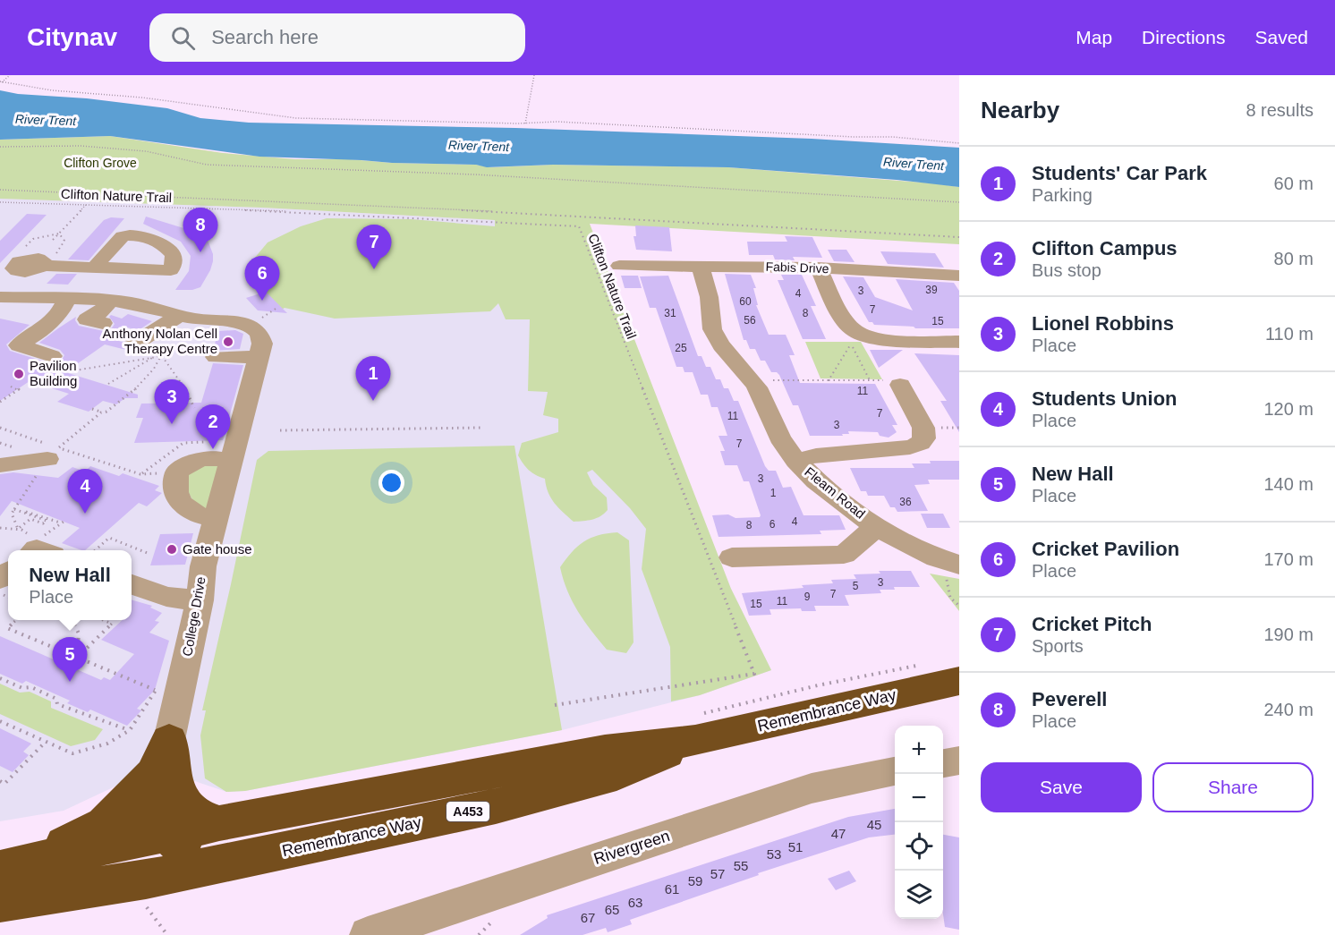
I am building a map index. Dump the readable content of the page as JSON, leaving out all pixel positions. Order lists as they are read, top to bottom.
{
  "streets": {
    "highway": ["Remembrance Way", "A453"],
    "street": [
      "Fabis Drive",
      "Fleam Road",
      "College Drive",
      "Rivergreen"
    ],
    "path": ["Clifton Nature Trail"]
  },
  "crossings": [
    ["Fabis Drive", "Fleam Road"]
  ],
  "water": ["River Trent"],
  "parks": ["Clifton Grove"],
  "places": ["Anthony Nolan Cell Therapy Centre", "Pavilion Building", "Gate house"],
  "house_numbers": [
    "39",
    "3",
    "4",
    "60",
    "7",
    "31",
    "8",
    "56",
    "15",
    "25",
    "11",
    "7",
    "11",
    "3",
    "7",
    "3",
    "1",
    "36",
    "4",
    "6",
    "8",
    "3",
    "5",
    "7",
    "9",
    "11",
    "15",
    "45",
    "47",
    "51",
    "53",
    "55",
    "57",
    "59",
    "61",
    "63",
    "65",
    "67"
  ],
  "page": {
    "header": "Citynav",
    "search": "Search here",
    "nav": ["Map", "Directions", "Saved"],
    "heading": ["Nearby", "8 results"],
    "list": [
      {
        "mark": "1",
        "name": "Students' Car Park",
        "note": "Parking",
        "value": "60 m"
      },
      {
        "mark": "2",
        "name": "Clifton Campus",
        "note": "Bus stop",
        "value": "80 m"
      },
      {
        "mark": "3",
        "name": "Lionel Robbins",
        "note": "Place",
        "value": "110 m"
      },
      {
        "mark": "4",
        "name": "Students Union",
        "note": "Place",
        "value": "120 m"
      },
      {
        "mark": "5",
        "name": "New Hall",
        "note": "Place",
        "value": "140 m"
      },
      {
        "mark": "6",
        "name": "Cricket Pavilion",
        "note": "Place",
        "value": "170 m"
      },
      {
        "mark": "7",
        "name": "Cricket Pitch",
        "note": "Sports",
        "value": "190 m"
      },
      {
        "mark": "8",
        "name": "Peverell",
        "note": "Place",
        "value": "240 m"
      }
    ],
    "pins": [
      "8",
      "7",
      "6",
      "1",
      "3",
      "2",
      "4",
      "5"
    ],
    "popup": ["New Hall", "Place"],
    "map_buttons": ["+", "−"],
    "buttons": ["Save", "Share"]
  }
}
